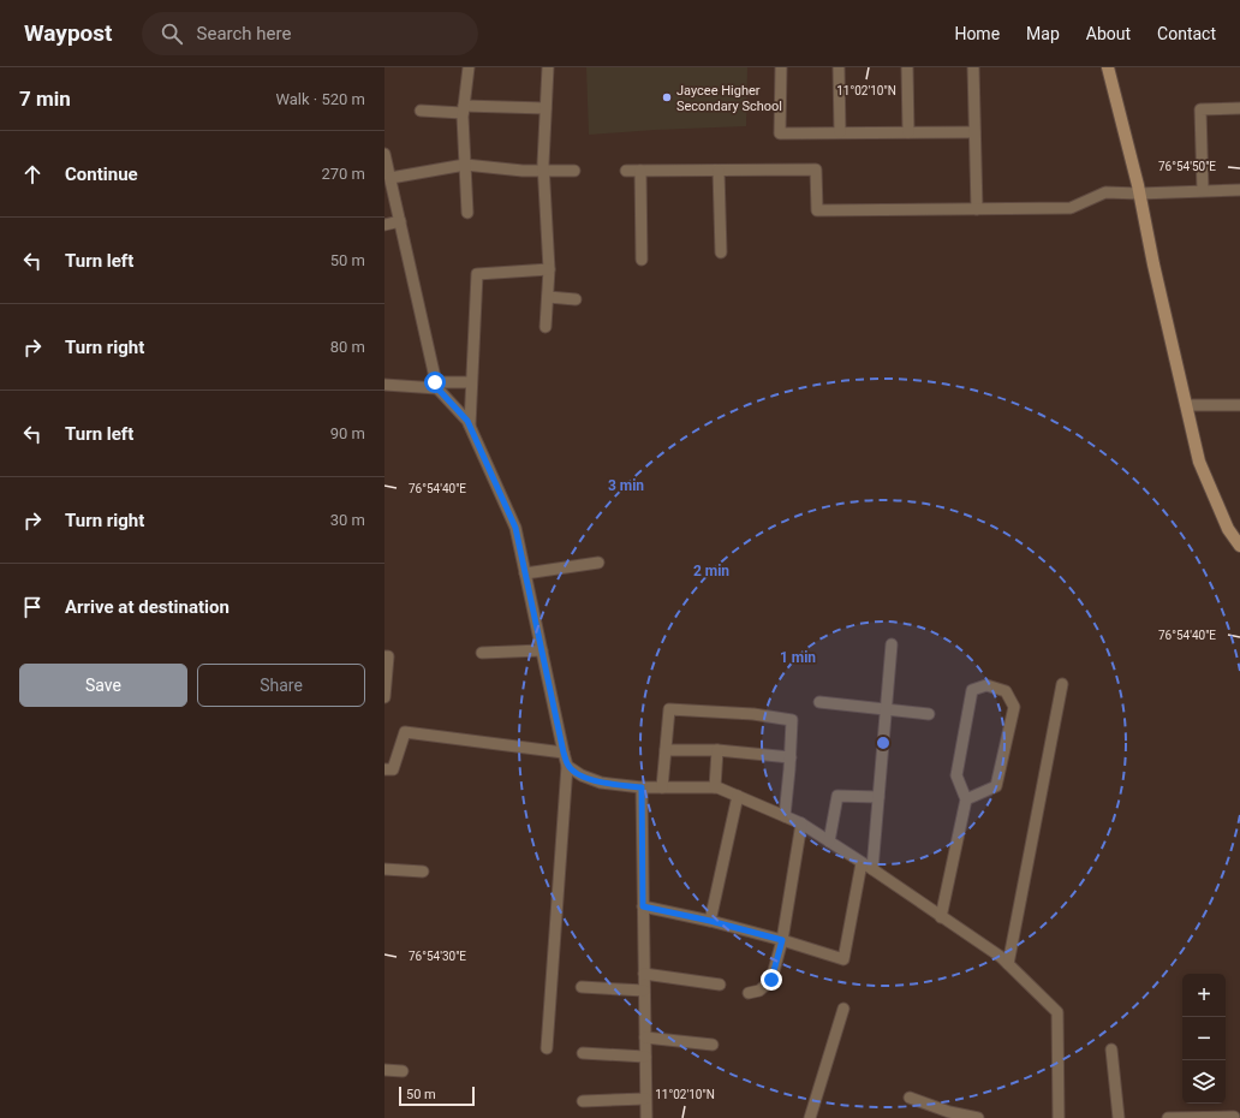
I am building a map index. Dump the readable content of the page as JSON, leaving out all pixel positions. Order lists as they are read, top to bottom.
{
  "places": ["Jaycee Higher Secondary School"],
  "scale_bar": "50 m",
  "page": {
    "header": "Waypost",
    "search": "Search here",
    "nav": [
      "Home",
      "Map",
      "About",
      "Contact"
    ],
    "heading": ["7 min", "Walk · 520 m"],
    "list": [
      ["Continue", "270 m"],
      ["Turn left", "50 m"],
      ["Turn right", "80 m"],
      ["Turn left", "90 m"],
      ["Turn right", "30 m"],
      "Arrive at destination"
    ],
    "buttons": ["Save", "Share"],
    "map_buttons": ["+", "−"],
    "scale": "50 m"
  },
  "coordinates": [
    "11°02'10\"N",
    "76°54'50\"E",
    "76°54'40\"E",
    "76°54'30\"E"
  ],
  "rings": ["3 min", "2 min", "1 min"]
}
